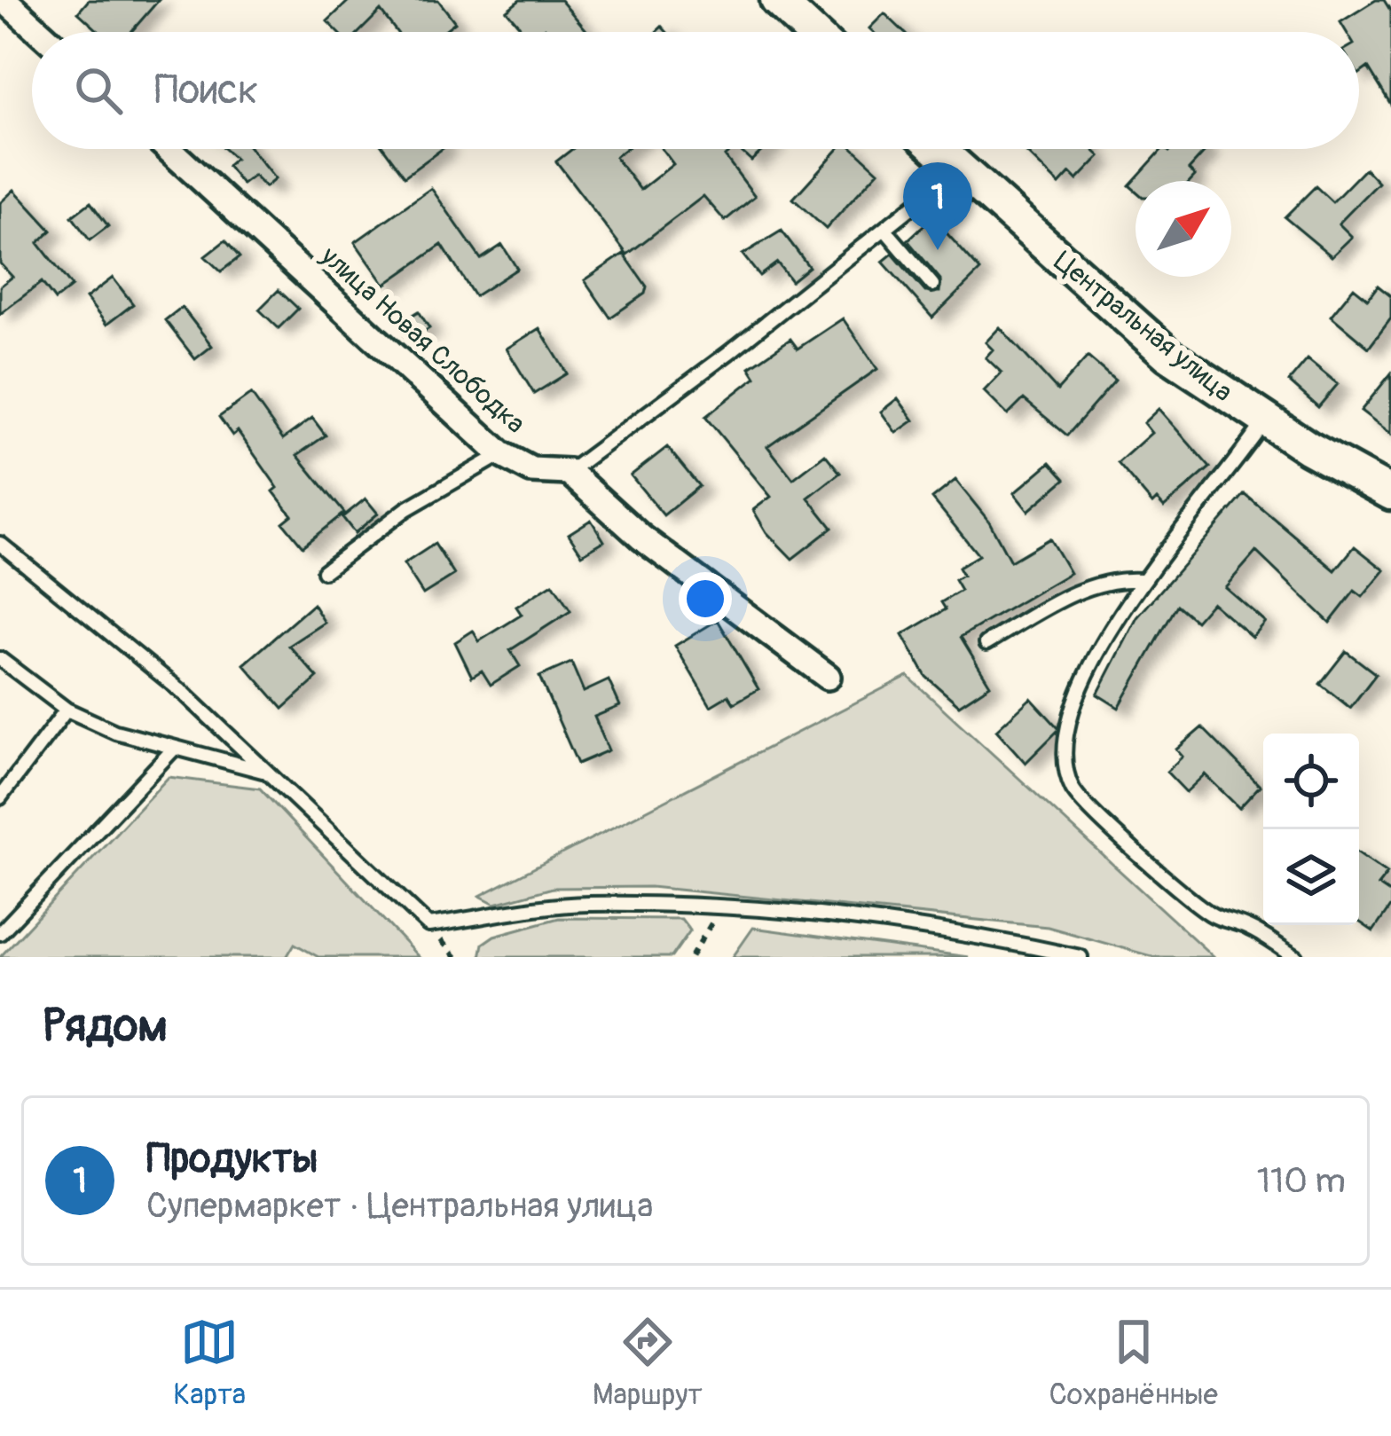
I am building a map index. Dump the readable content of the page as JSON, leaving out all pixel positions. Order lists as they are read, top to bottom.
{
  "streets": {
    "main road": ["Центральная улица"],
    "street": ["улица Новая Слободка"]
  },
  "north": "top right",
  "page": {
    "search": "Поиск",
    "pins": "1",
    "heading": "Рядом",
    "list": [
      {
        "mark": "1",
        "name": "Продукты",
        "note": "Супермаркет · Центральная улица",
        "value": "110 m"
      }
    ],
    "nav": ["Карта", "Маршрут", "Сохранённые"]
  }
}
